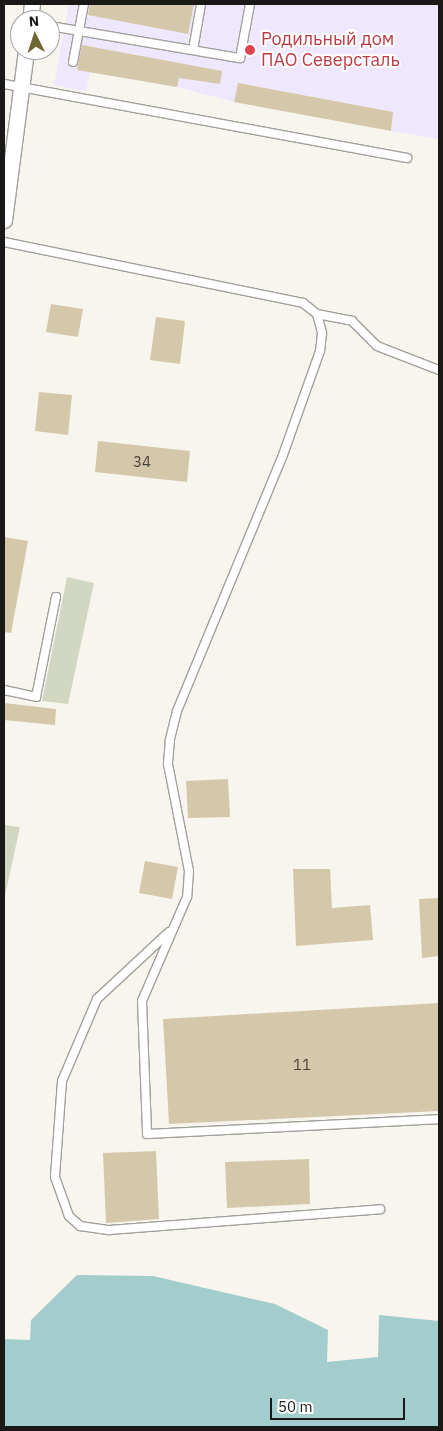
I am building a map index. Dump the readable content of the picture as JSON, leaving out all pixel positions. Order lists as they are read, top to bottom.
{
  "places": ["Родильный дом ПАО Северсталь"],
  "house_numbers": ["34", "11"],
  "scale_bar": "50 m",
  "north": "top"
}
